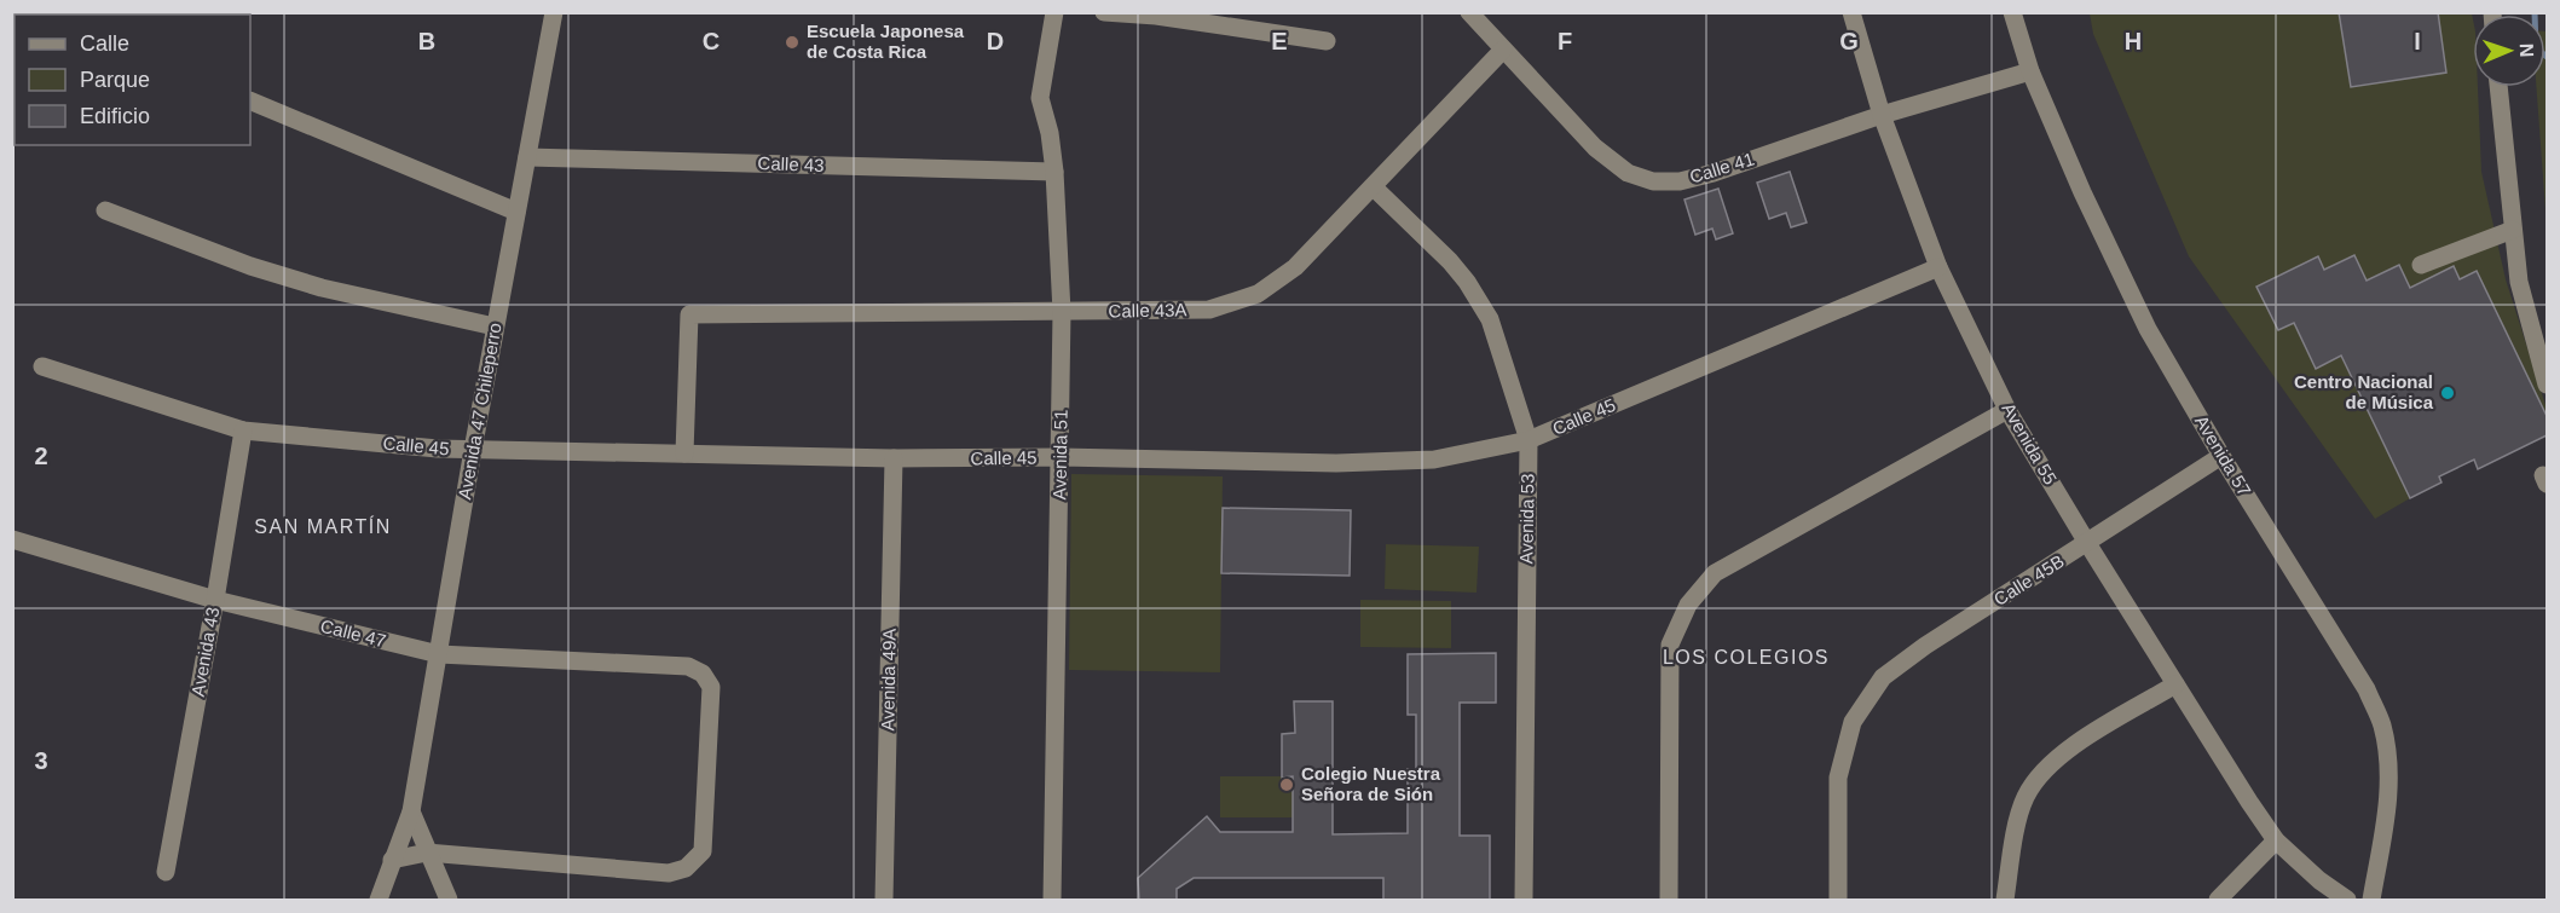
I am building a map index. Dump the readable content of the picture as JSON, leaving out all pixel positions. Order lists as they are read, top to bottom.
{
  "streets": {
    "street": [
      "Calle 43",
      "Calle 41",
      "Calle 43A",
      "Avenida 47 Chileperro",
      "Calle 45",
      "Avenida 55",
      "Avenida 51",
      "Avenida 57",
      "Avenida 53",
      "Calle 45B",
      "Calle 47",
      "Avenida 43",
      "Avenida 49A"
    ]
  },
  "crossings": [
    ["Calle 43", "Avenida 47 Chileperro"],
    ["Calle 43", "Avenida 51"],
    ["Calle 41", "Calle 43A"],
    ["Calle 41", "Avenida 55"],
    ["Calle 41", "Avenida 57"],
    ["Calle 43A", "Calle 45"],
    ["Calle 43A", "Avenida 51"],
    ["Calle 43A", "Avenida 53"],
    ["Avenida 47 Chileperro", "Calle 45"],
    ["Avenida 47 Chileperro", "Calle 47"],
    ["Calle 45", "Avenida 55"],
    ["Calle 45", "Avenida 51"],
    ["Calle 45", "Avenida 53"],
    ["Calle 45", "Avenida 43"],
    ["Calle 45", "Avenida 49A"],
    ["Avenida 55", "Calle 45B"],
    ["Avenida 57", "Calle 45B"],
    ["Calle 47", "Avenida 43"]
  ],
  "districts": ["SAN MARTÍN", "LOS COLEGIOS"],
  "places": ["Escuela Japonesa de Costa Rica", "Centro Nacional de Música", "Colegio Nuestra Señora de Sión"],
  "legend": ["Calle", "Parque", "Edificio"],
  "north": "right",
  "grid": {
    "columns": [
      "B",
      "C",
      "D",
      "E",
      "F",
      "G",
      "H",
      "I"
    ],
    "rows": ["2", "3"]
  }
}
